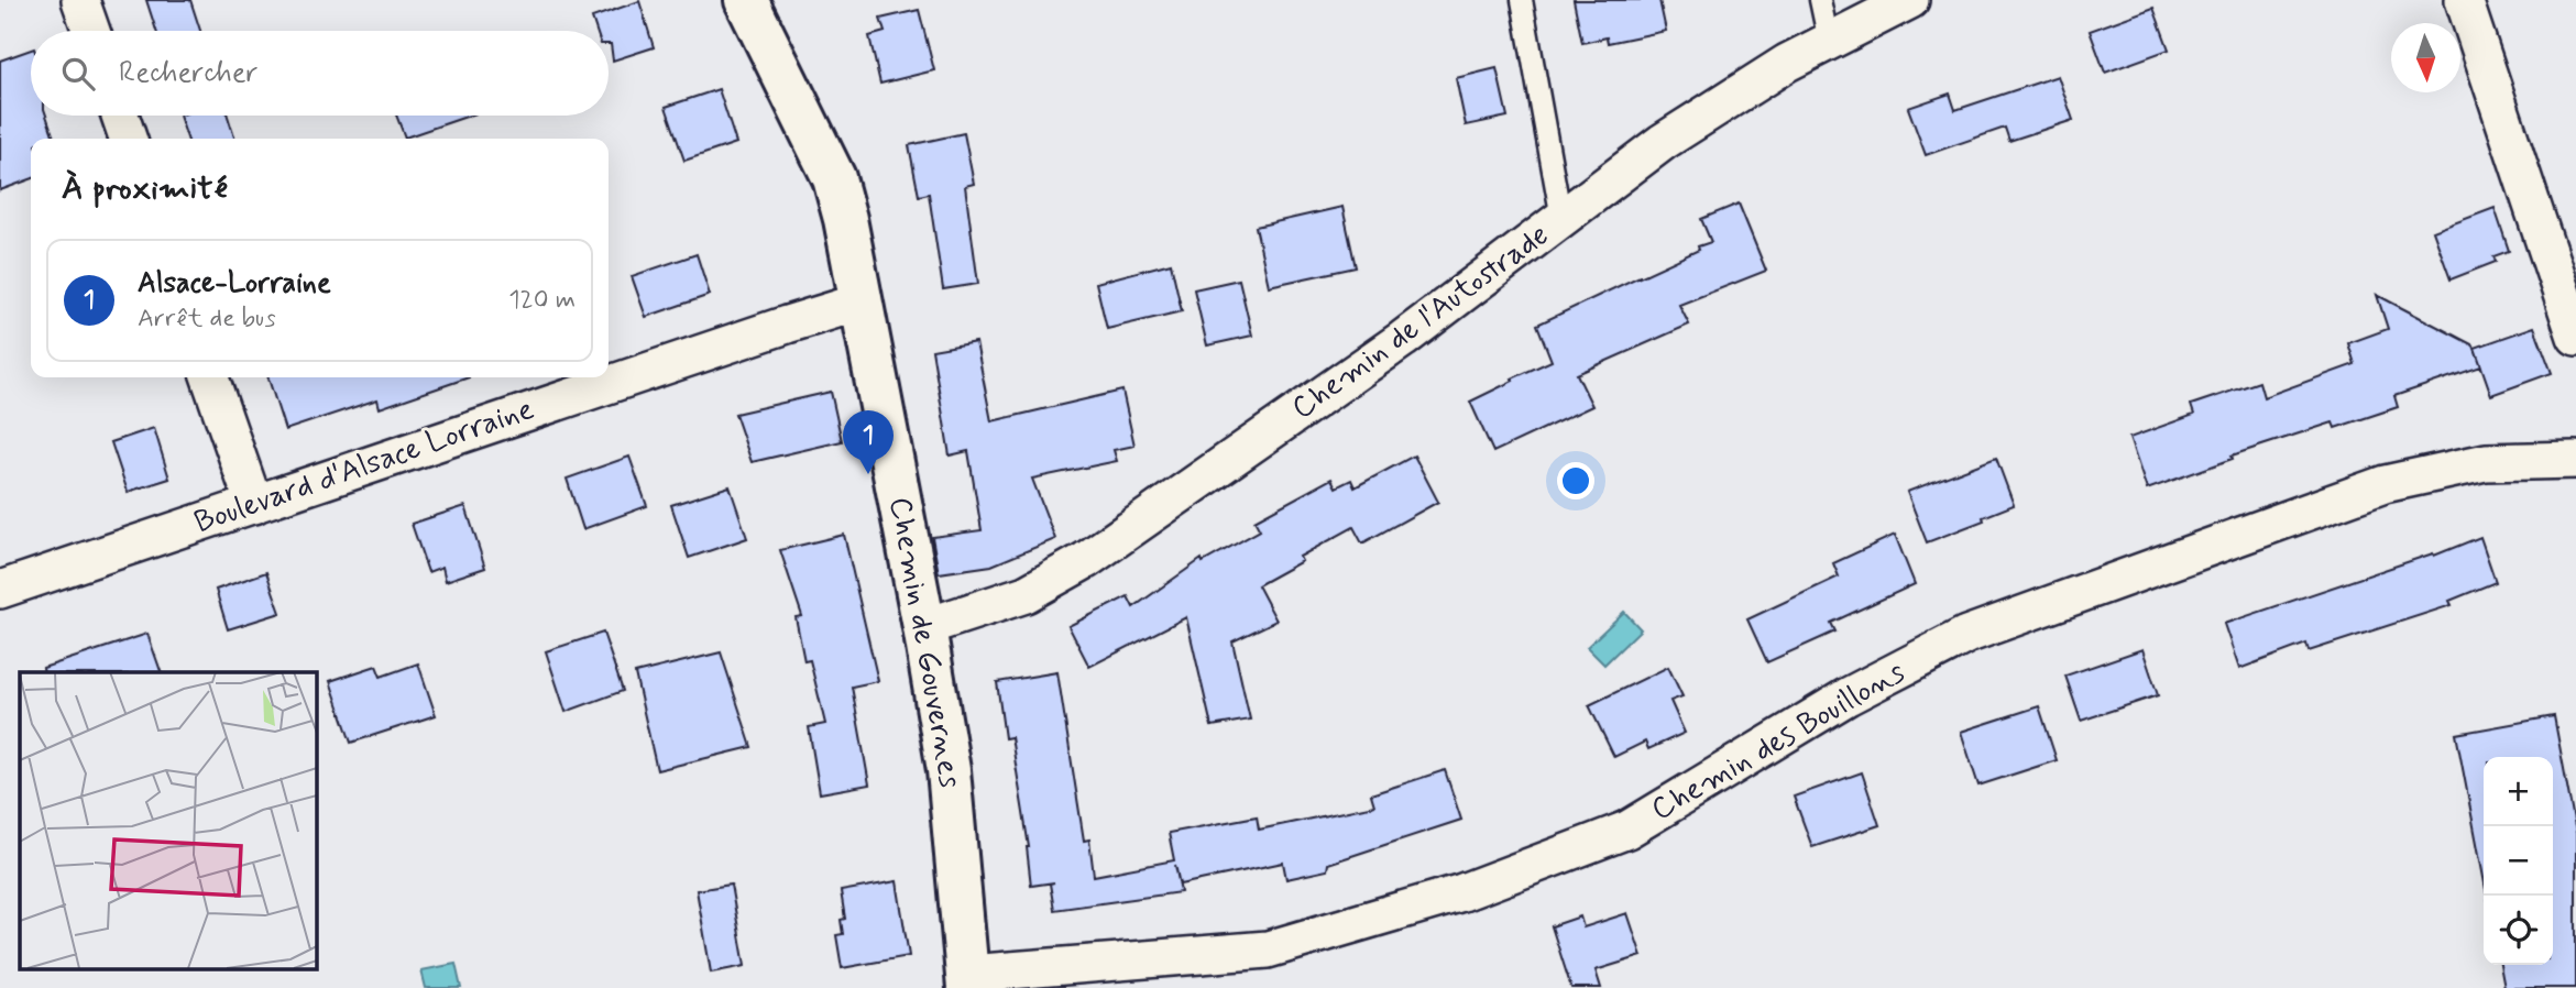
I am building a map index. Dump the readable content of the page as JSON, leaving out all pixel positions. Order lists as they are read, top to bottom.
{
  "streets": {
    "street": [
      "Chemin de l'Autostrade",
      "Boulevard d'Alsace Lorraine",
      "Chemin de Gouvernes",
      "Chemin des Bouillons"
    ]
  },
  "crossings": [
    ["Chemin de l'Autostrade", "Chemin de Gouvernes"],
    ["Boulevard d'Alsace Lorraine", "Chemin de Gouvernes"],
    ["Chemin de Gouvernes", "Chemin des Bouillons"]
  ],
  "north": "bottom",
  "page": {
    "search": "Rechercher",
    "heading": "À proximité",
    "list": [
      {
        "mark": "1",
        "name": "Alsace-Lorraine",
        "note": "Arrêt de bus",
        "value": "120 m"
      }
    ],
    "pins": "1",
    "map_buttons": ["+", "−"]
  }
}
